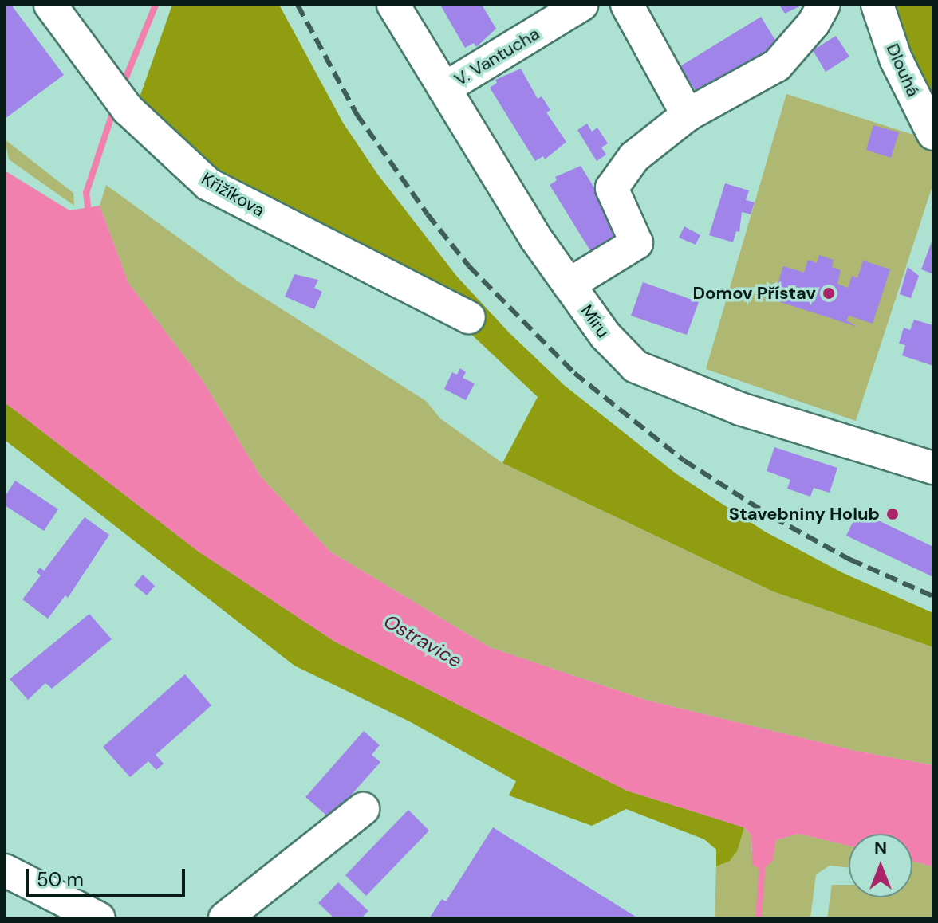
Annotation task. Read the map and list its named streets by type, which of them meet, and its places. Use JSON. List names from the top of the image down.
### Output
{
  "streets": {
    "street": [
      "V. Vantucha",
      "Dlouhá",
      "Křižíkova",
      "Míru"
    ]
  },
  "crossings": [
    ["V. Vantucha", "Míru"]
  ],
  "water": ["Ostravice"],
  "places": ["Domov Přístav", "Stavebniny Holub"],
  "scale_bar": "50 m",
  "north": "top"
}
